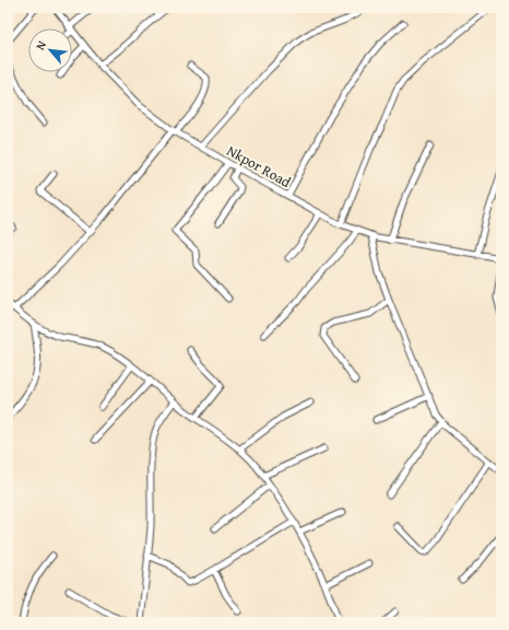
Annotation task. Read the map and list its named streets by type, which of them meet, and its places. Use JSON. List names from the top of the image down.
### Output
{
  "streets": {
    "street": ["Nkpor Road"]
  },
  "north": "top left"
}
